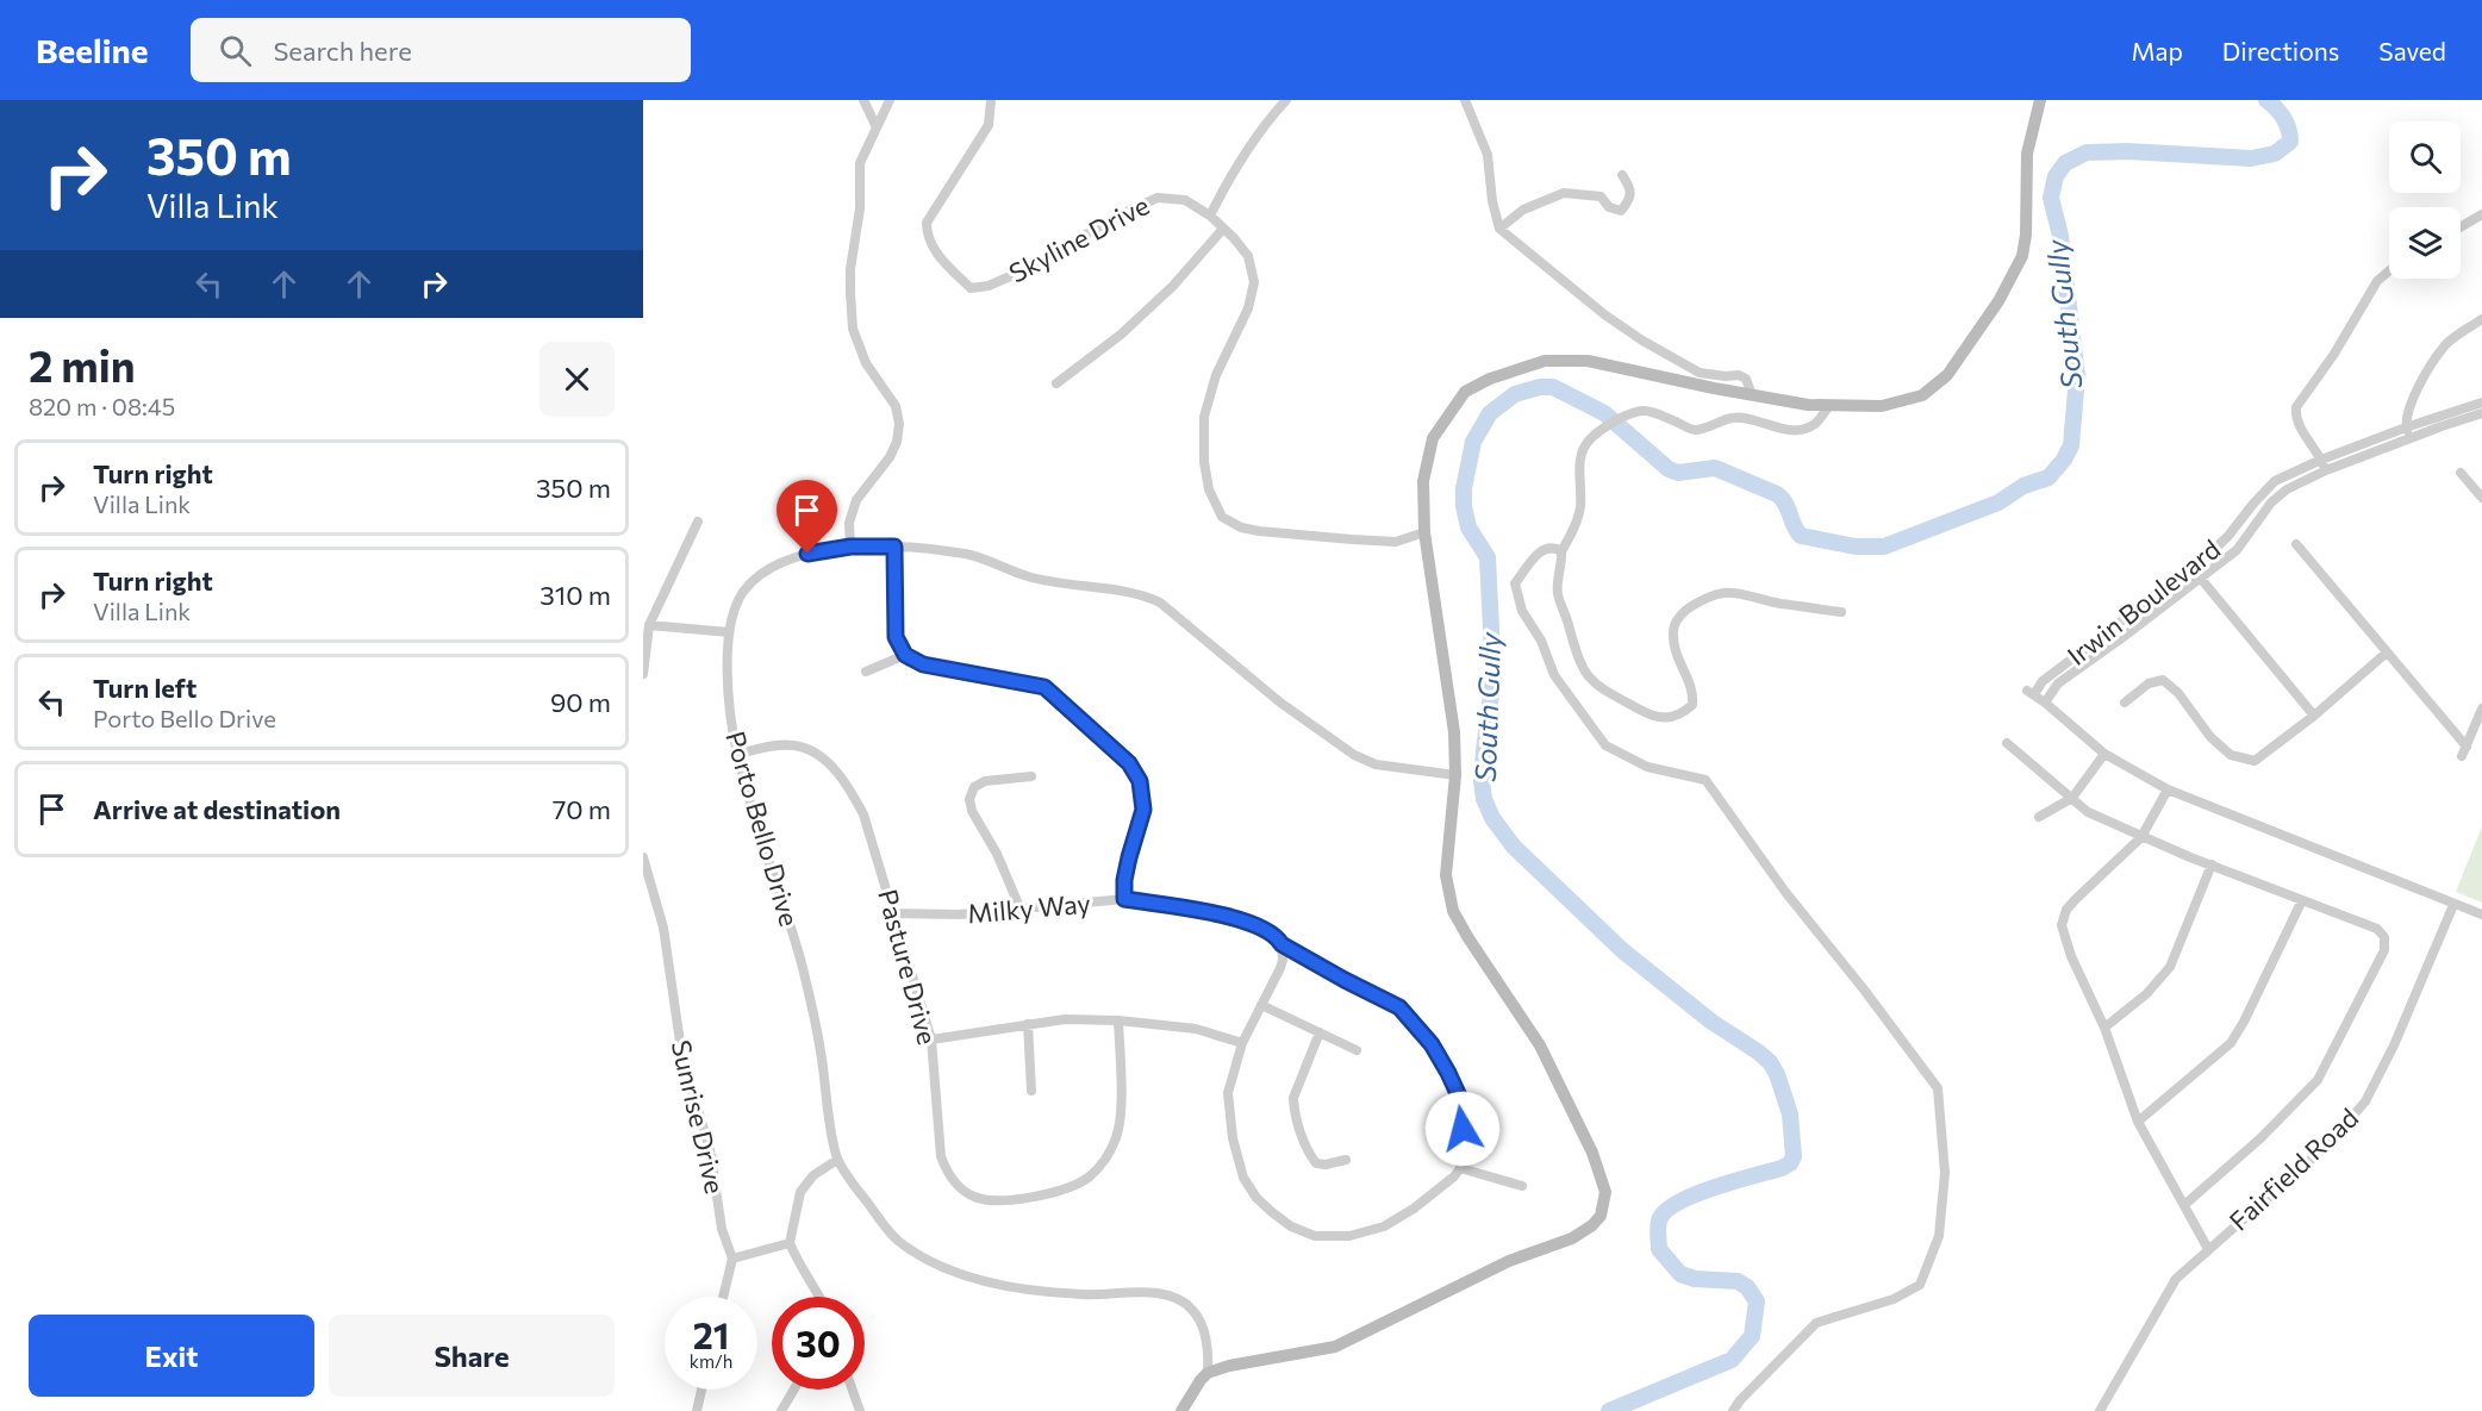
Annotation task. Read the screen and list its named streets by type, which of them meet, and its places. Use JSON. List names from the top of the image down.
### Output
{
  "streets": {
    "street": [
      "Skyline Drive",
      "Irwin Boulevard",
      "Porto Bello Drive",
      "Milky Way",
      "Pasture Drive",
      "Sunrise Drive",
      "Fairfield Road"
    ]
  },
  "crossings": [
    ["Porto Bello Drive", "Pasture Drive"],
    ["Milky Way", "Pasture Drive"]
  ],
  "water": ["South Gully"],
  "page": {
    "header": "Beeline",
    "search": "Search here",
    "nav": ["Map", "Directions", "Saved"],
    "turn": ["350 m", "Villa Link"],
    "heading": ["2 min", "820 m · 08:45"],
    "list": [
      {
        "name": "Turn right",
        "note": "Villa Link",
        "value": "350 m"
      },
      {
        "name": "Turn right",
        "note": "Villa Link",
        "value": "310 m"
      },
      {
        "name": "Turn left",
        "note": "Porto Bello Drive",
        "value": "90 m"
      },
      {
        "name": "Arrive at destination",
        "value": "70 m"
      }
    ],
    "speed": "21 km/h",
    "limit": "30",
    "buttons": ["Exit", "Share"]
  }
}
